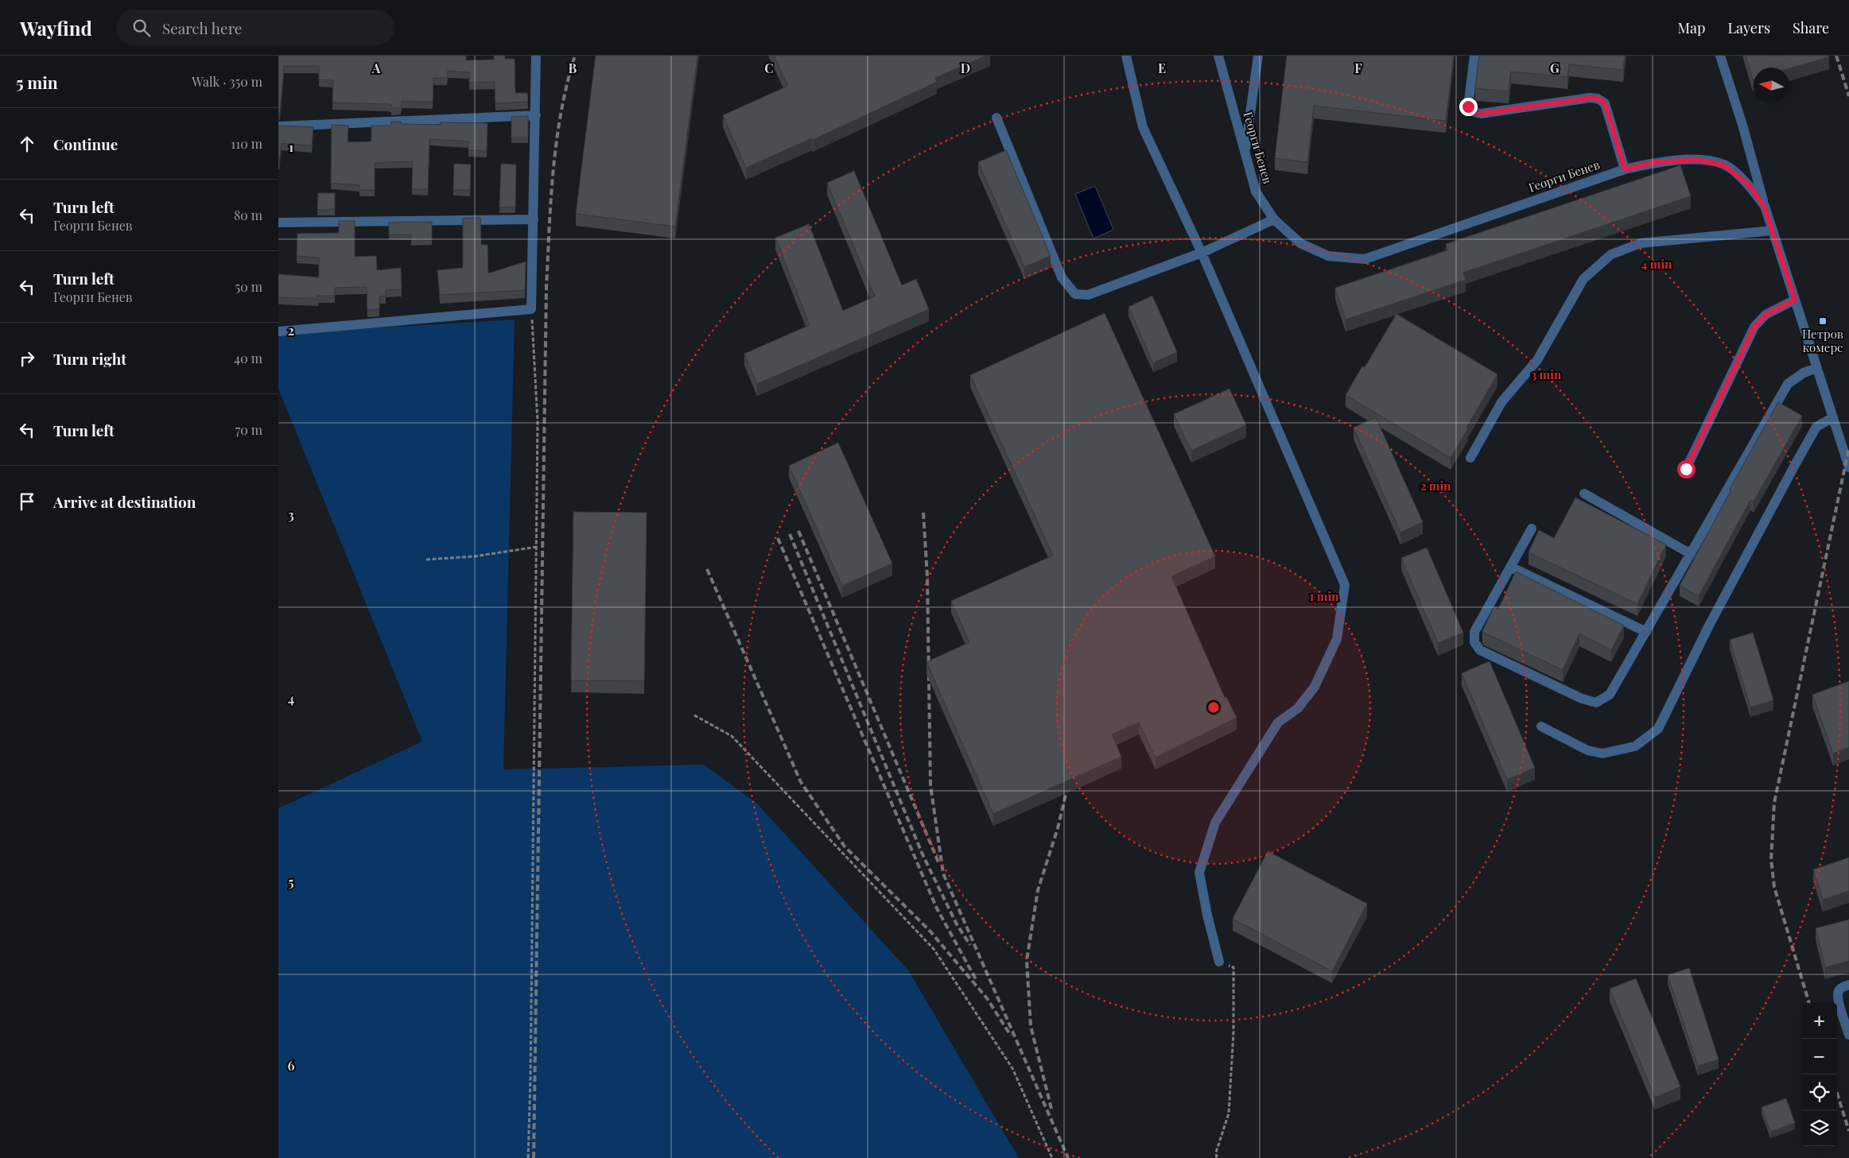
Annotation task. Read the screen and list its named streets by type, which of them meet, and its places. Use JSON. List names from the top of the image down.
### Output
{
  "streets": {
    "street": ["Георги Бенев"]
  },
  "places": {
    "transit": ["Петров комерс"]
  },
  "north": "left",
  "page": {
    "header": "Wayfind",
    "search": "Search here",
    "nav": ["Map", "Layers", "Share"],
    "heading": ["5 min", "Walk · 350 m"],
    "list": [
      ["Continue", "110 m"],
      ["Turn left", "Георги Бенев", "80 m"],
      ["Turn left", "Георги Бенев", "50 m"],
      ["Turn right", "40 m"],
      ["Turn left", "70 m"],
      "Arrive at destination"
    ],
    "map_buttons": ["+", "−"]
  },
  "grid": {
    "columns": [
      "A",
      "B",
      "C",
      "D",
      "E",
      "F",
      "G"
    ],
    "rows": [
      "1",
      "2",
      "3",
      "4",
      "5",
      "6"
    ]
  },
  "rings": [
    "4 min",
    "3 min",
    "2 min",
    "1 min"
  ]
}
